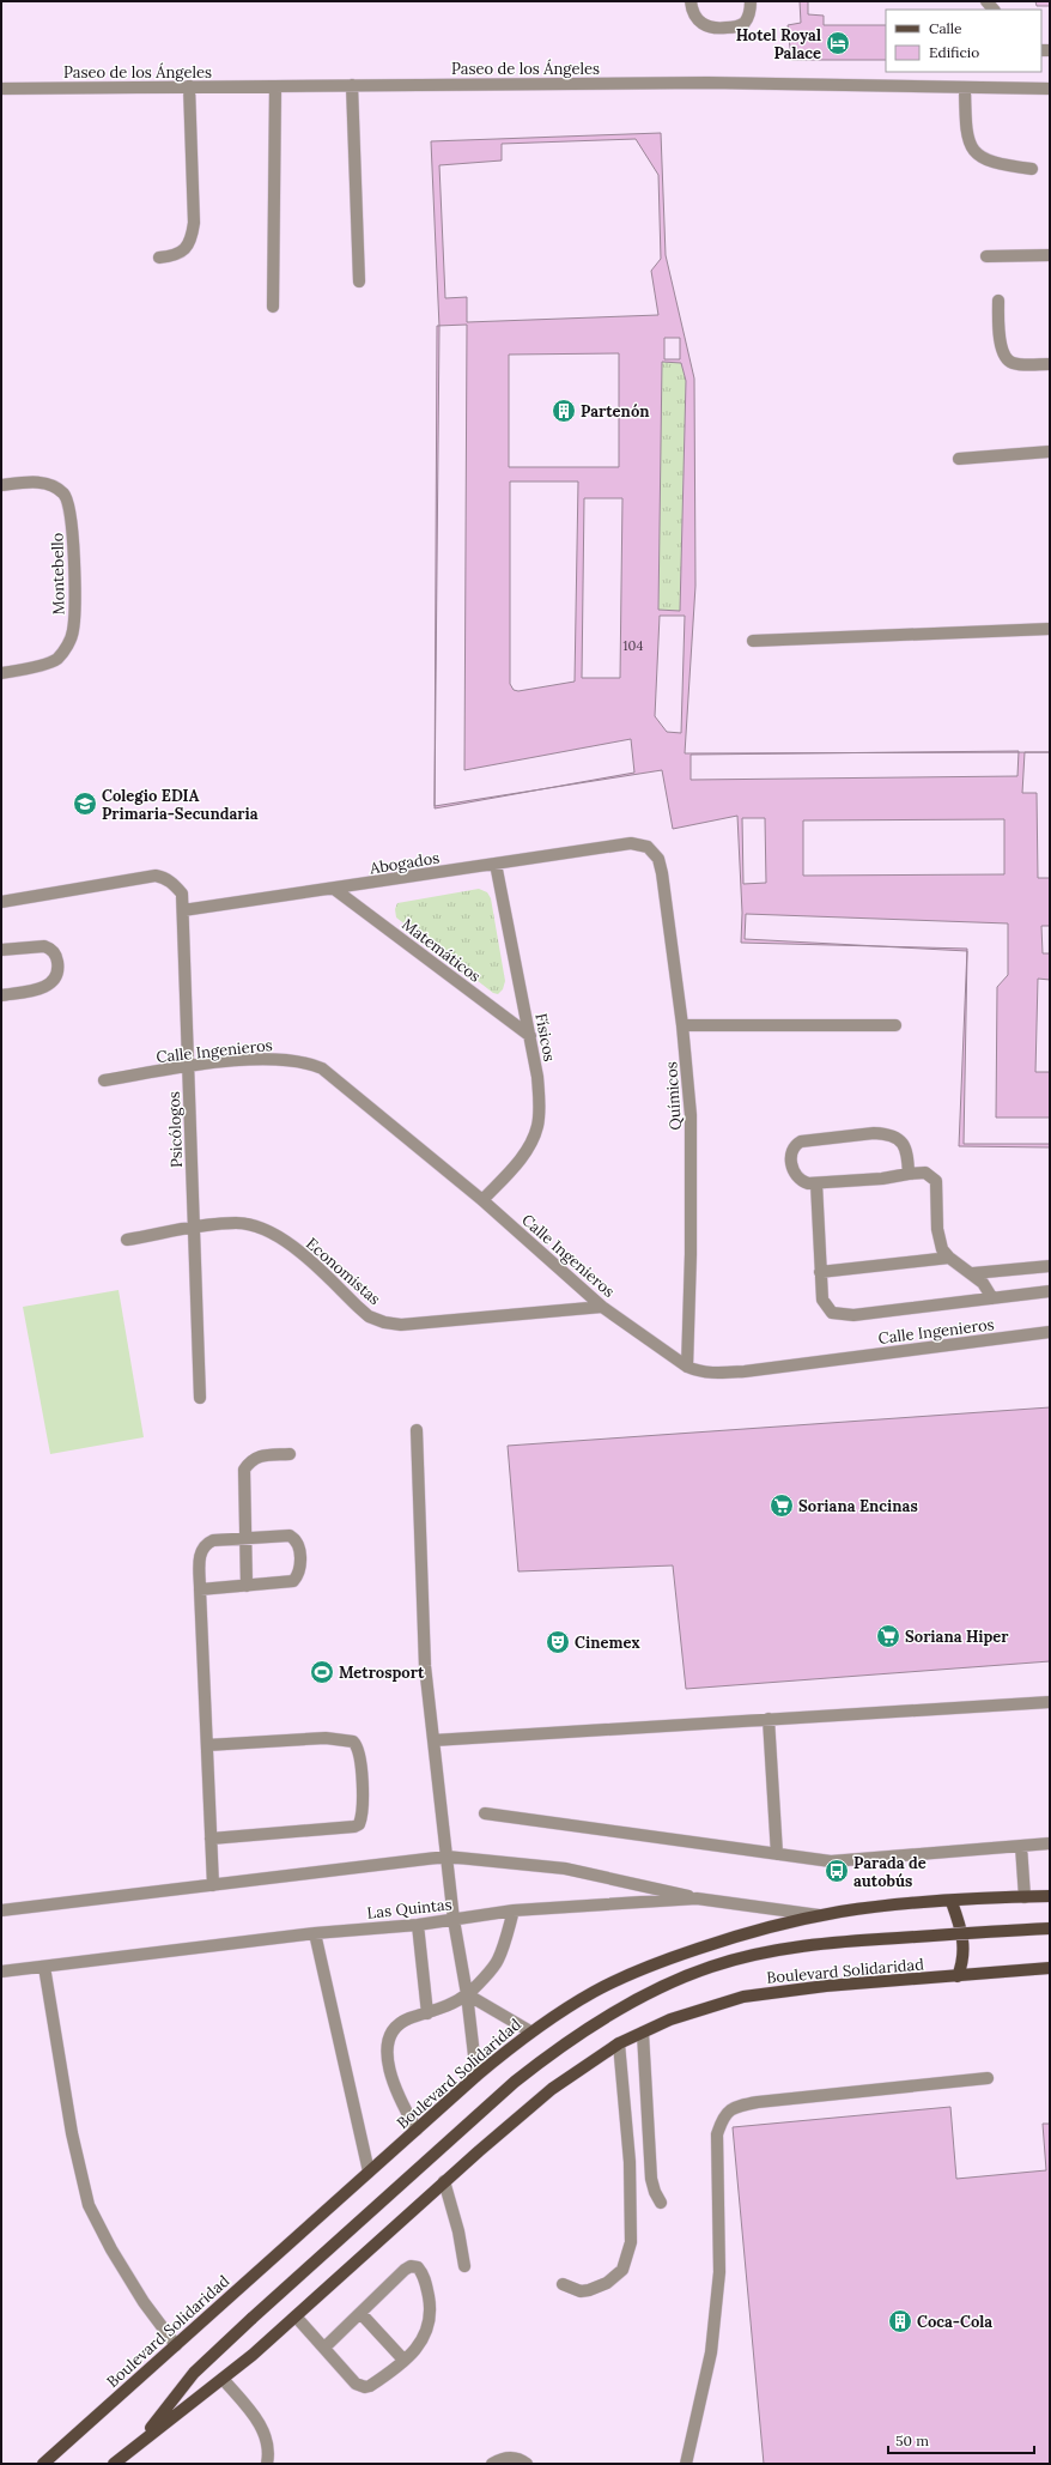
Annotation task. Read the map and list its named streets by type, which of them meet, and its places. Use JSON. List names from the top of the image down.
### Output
{
  "streets": {
    "main road": ["Boulevard Solidaridad"],
    "street": [
      "Paseo de los Ángeles",
      "Montebello",
      "Abogados",
      "Matemáticos",
      "Físicos",
      "Calle Ingenieros",
      "Químicos",
      "Psicólogos",
      "Economistas",
      "Las Quintas"
    ]
  },
  "crossings": [
    ["Abogados", "Matemáticos"],
    ["Abogados", "Físicos"],
    ["Abogados", "Químicos"],
    ["Abogados", "Psicólogos"],
    ["Matemáticos", "Físicos"],
    ["Físicos", "Calle Ingenieros"],
    ["Calle Ingenieros", "Químicos"],
    ["Calle Ingenieros", "Psicólogos"],
    ["Calle Ingenieros", "Economistas"],
    ["Psicólogos", "Economistas"],
    ["Las Quintas", "Boulevard Solidaridad"]
  ],
  "places": {
    "hotel": ["Hotel Royal Palace"],
    "building": ["Partenón", "Coca-Cola"],
    "school or university": ["Colegio EDIA Primaria-Secundaria"],
    "supermarket": ["Soriana Encinas", "Soriana Hiper"],
    "theatre": ["Cinemex"],
    "sports": ["Metrosport"],
    "bus stop": ["Parada de autobús"]
  },
  "house_numbers": ["104"],
  "legend": ["Calle", "Edificio"],
  "scale_bar": "50 m"
}
